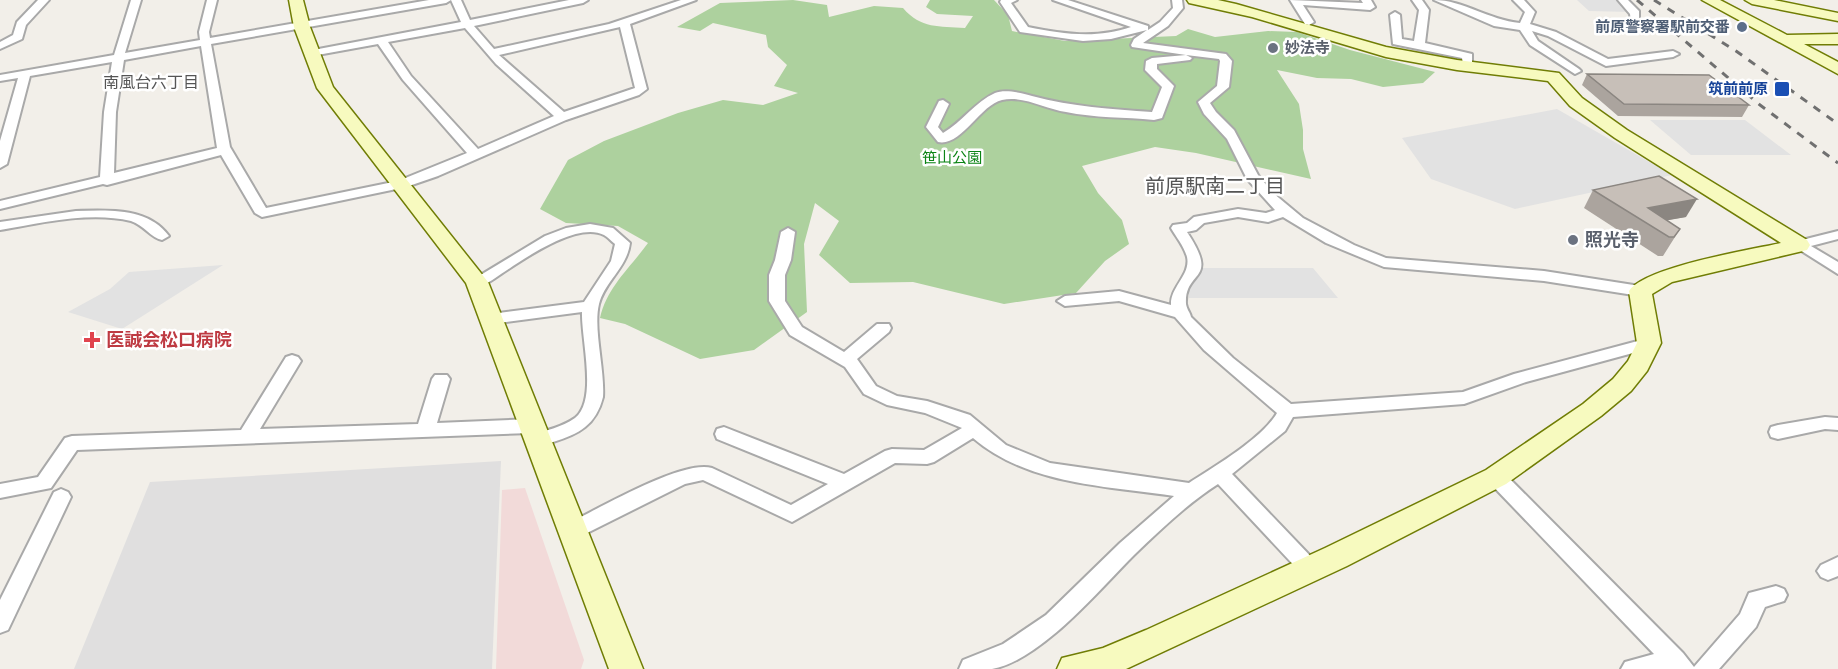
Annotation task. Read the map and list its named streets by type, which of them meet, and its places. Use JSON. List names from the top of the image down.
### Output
{
  "districts": ["南風台六丁目", "前原駅南二丁目"],
  "parks": ["笹山公園"],
  "places": {
    "other": ["前原警察署駅前交番", "妙法寺", "照光寺"],
    "transit": ["筑前前原"],
    "health": ["医誠会松口病院"]
  }
}
